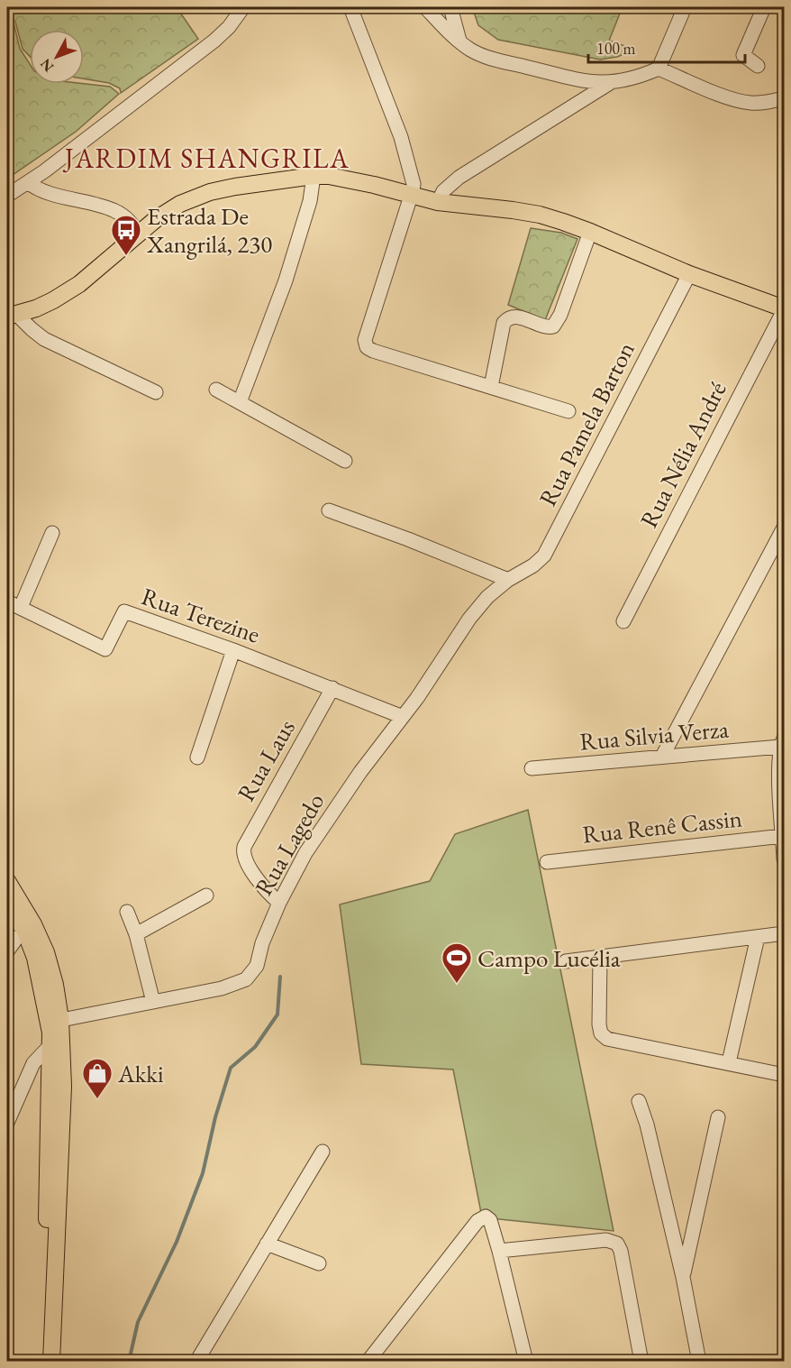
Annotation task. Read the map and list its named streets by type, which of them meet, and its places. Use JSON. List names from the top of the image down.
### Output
{
  "streets": {
    "street": [
      "Rua Pamela Barton",
      "Rua Nélia André",
      "Rua Terezine",
      "Rua Silvia Verza",
      "Rua Laus",
      "Rua Renê Cassin",
      "Rua Lagedo"
    ]
  },
  "crossings": [
    ["Rua Pamela Barton", "Rua Lagedo"],
    ["Rua Terezine", "Rua Laus"],
    ["Rua Terezine", "Rua Lagedo"],
    ["Rua Laus", "Rua Lagedo"]
  ],
  "districts": ["JARDIM SHANGRILA"],
  "places": {
    "bus stop": ["Estrada De Xangrilá, 230"],
    "sports": ["Campo Lucélia"],
    "shop": ["Akki"]
  },
  "scale_bar": "100 m",
  "north": "bottom left"
}
